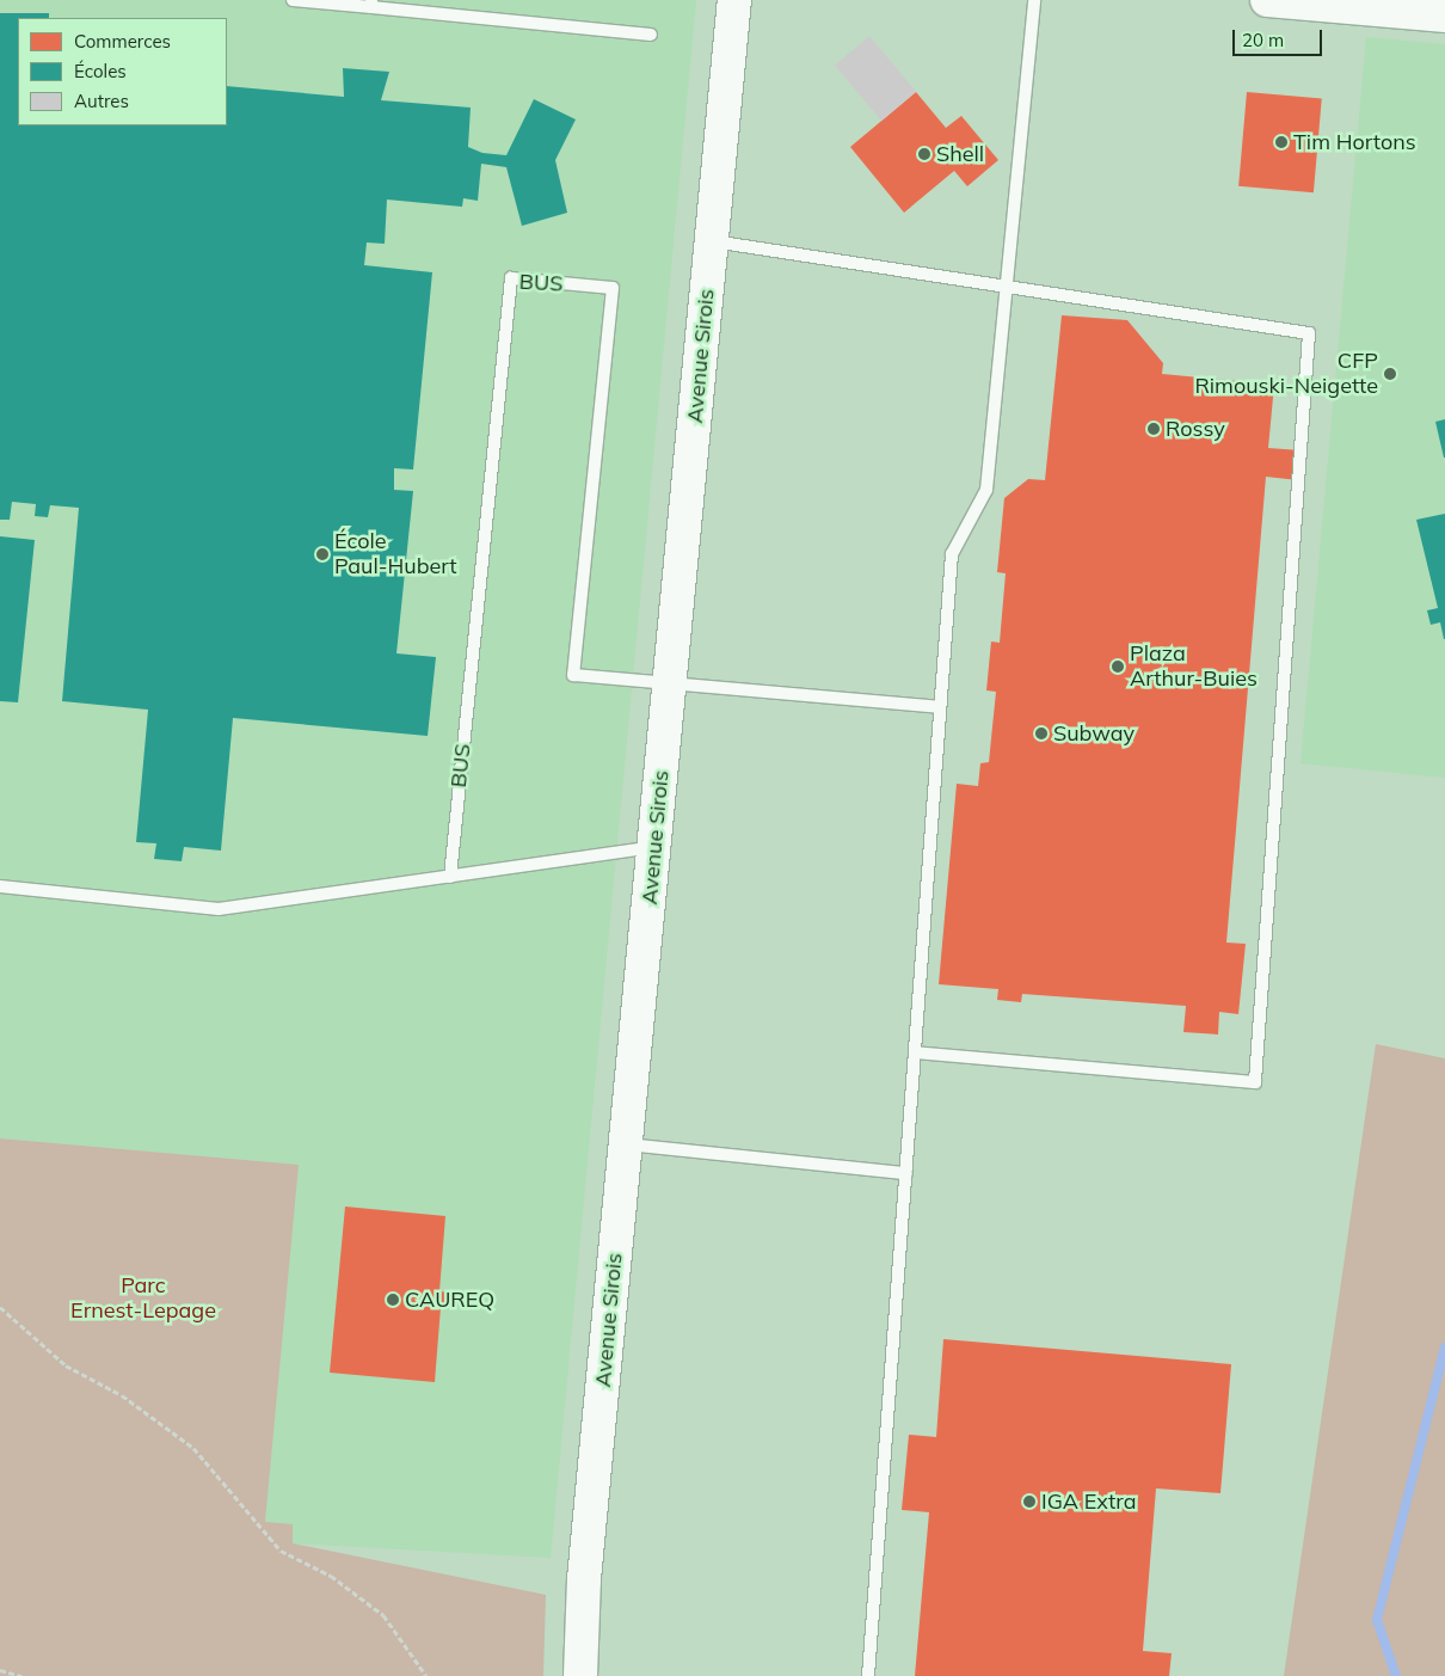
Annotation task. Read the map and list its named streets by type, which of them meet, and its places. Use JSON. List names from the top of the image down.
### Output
{
  "streets": {
    "street": ["Avenue Sirois"],
    "lane": ["BUS"]
  },
  "crossings": [
    ["BUS", "Avenue Sirois"]
  ],
  "parks": ["Parc Ernest-Lepage"],
  "places": [
    "Tim Hortons",
    "Shell",
    "CFP Rimouski-Neigette",
    "Rossy",
    "École Paul-Hubert",
    "Plaza Arthur-Buies",
    "Subway",
    "CAUREQ",
    "IGA Extra"
  ],
  "legend": ["Commerces", "Écoles", "Autres"],
  "scale_bar": "20 m"
}
